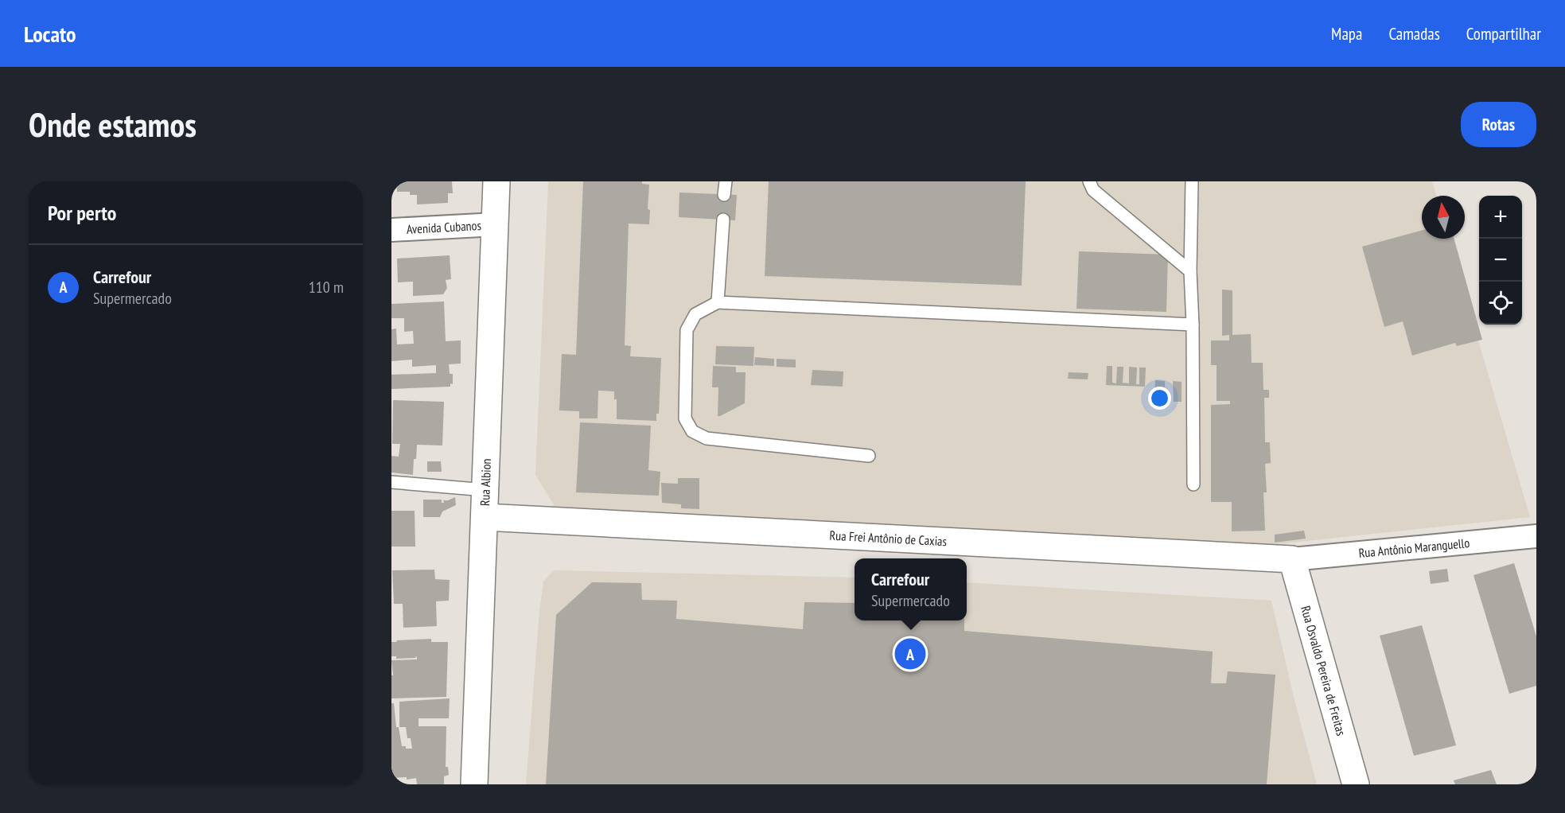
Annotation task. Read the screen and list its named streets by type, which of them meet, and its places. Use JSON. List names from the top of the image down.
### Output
{
  "streets": {
    "street": [
      "Avenida Cubanos",
      "Rua Albion",
      "Rua Frei Antônio de Caxias",
      "Rua Antônio Maranguello",
      "Rua Osvaldo Pereira de Freitas"
    ]
  },
  "crossings": [
    ["Avenida Cubanos", "Rua Albion"],
    ["Rua Albion", "Rua Frei Antônio de Caxias"],
    ["Rua Frei Antônio de Caxias", "Rua Antônio Maranguello"],
    ["Rua Frei Antônio de Caxias", "Rua Osvaldo Pereira de Freitas"],
    ["Rua Antônio Maranguello", "Rua Osvaldo Pereira de Freitas"]
  ],
  "north": "top",
  "page": {
    "header": "Locato",
    "nav": ["Mapa", "Camadas", "Compartilhar"],
    "buttons": "Rotas",
    "title": "Onde estamos",
    "heading": "Por perto",
    "map_buttons": ["+", "−"],
    "list": [
      {
        "mark": "A",
        "name": "Carrefour",
        "note": "Supermercado",
        "value": "110 m"
      }
    ],
    "popup": ["Carrefour", "Supermercado"],
    "pins": "A"
  }
}
